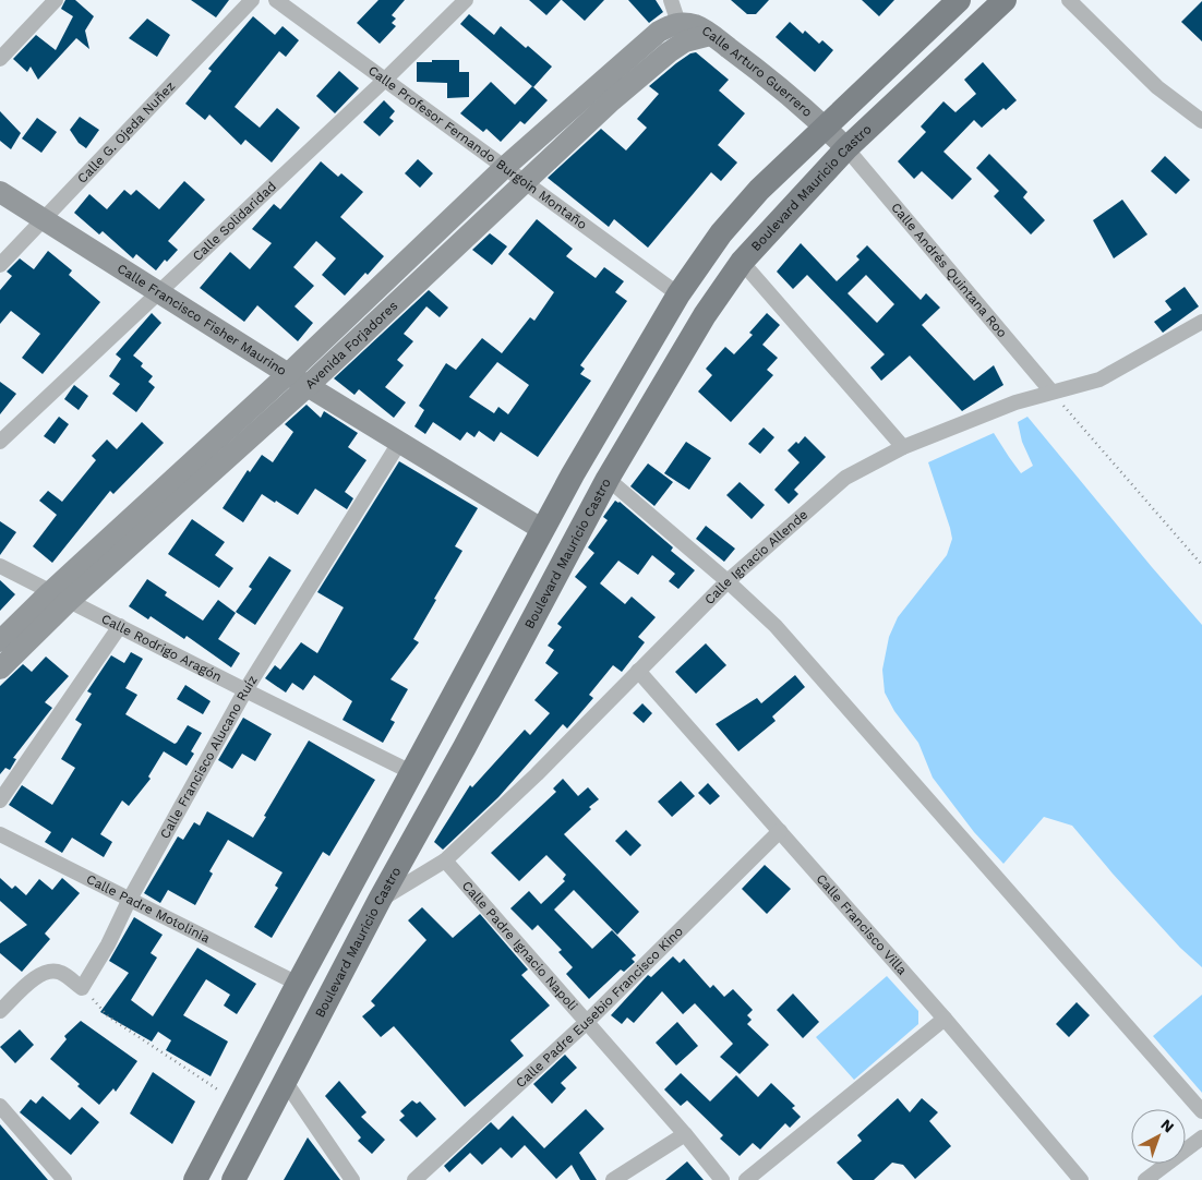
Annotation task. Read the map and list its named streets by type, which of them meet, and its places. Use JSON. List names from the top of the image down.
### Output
{
  "streets": {
    "main road": [
      "Calle Arturo Guerrero",
      "Boulevard Mauricio Castro",
      "Calle Francisco Fisher Maurino",
      "Avenida Forjadores"
    ],
    "street": [
      "Calle G. Ojeda Nuñez",
      "Calle Profesor Fernando Burgoin Montaño",
      "Calle Solidaridad",
      "Calle Andrés Quintana Roo",
      "Calle Ignacio Allende",
      "Calle Rodrigo Aragón",
      "Calle Francisco Alucano Ruíz",
      "Calle Padre Motolinia",
      "Calle Francisco Villa",
      "Calle Padre Ignacio Napoli",
      "Calle Padre Eusebio Francisco Kino"
    ]
  },
  "crossings": [
    ["Calle Arturo Guerrero", "Boulevard Mauricio Castro"],
    ["Calle Arturo Guerrero", "Calle Andrés Quintana Roo"],
    ["Calle Arturo Guerrero", "Avenida Forjadores"],
    ["Calle G. Ojeda Nuñez", "Calle Francisco Fisher Maurino"],
    ["Calle Profesor Fernando Burgoin Montaño", "Calle Solidaridad"],
    ["Calle Profesor Fernando Burgoin Montaño", "Avenida Forjadores"],
    ["Boulevard Mauricio Castro", "Calle Andrés Quintana Roo"],
    ["Boulevard Mauricio Castro", "Calle Ignacio Allende"],
    ["Calle Solidaridad", "Calle Francisco Fisher Maurino"],
    ["Calle Andrés Quintana Roo", "Calle Ignacio Allende"],
    ["Calle Francisco Fisher Maurino", "Avenida Forjadores"],
    ["Calle Francisco Fisher Maurino", "Calle Francisco Alucano Ruíz"],
    ["Avenida Forjadores", "Calle Rodrigo Aragón"],
    ["Calle Ignacio Allende", "Calle Francisco Villa"],
    ["Calle Ignacio Allende", "Calle Padre Ignacio Napoli"],
    ["Calle Rodrigo Aragón", "Calle Francisco Alucano Ruíz"],
    ["Calle Francisco Alucano Ruíz", "Calle Padre Motolinia"],
    ["Calle Francisco Villa", "Calle Padre Eusebio Francisco Kino"],
    ["Calle Padre Ignacio Napoli", "Calle Padre Eusebio Francisco Kino"]
  ],
  "north": "top right"
}
